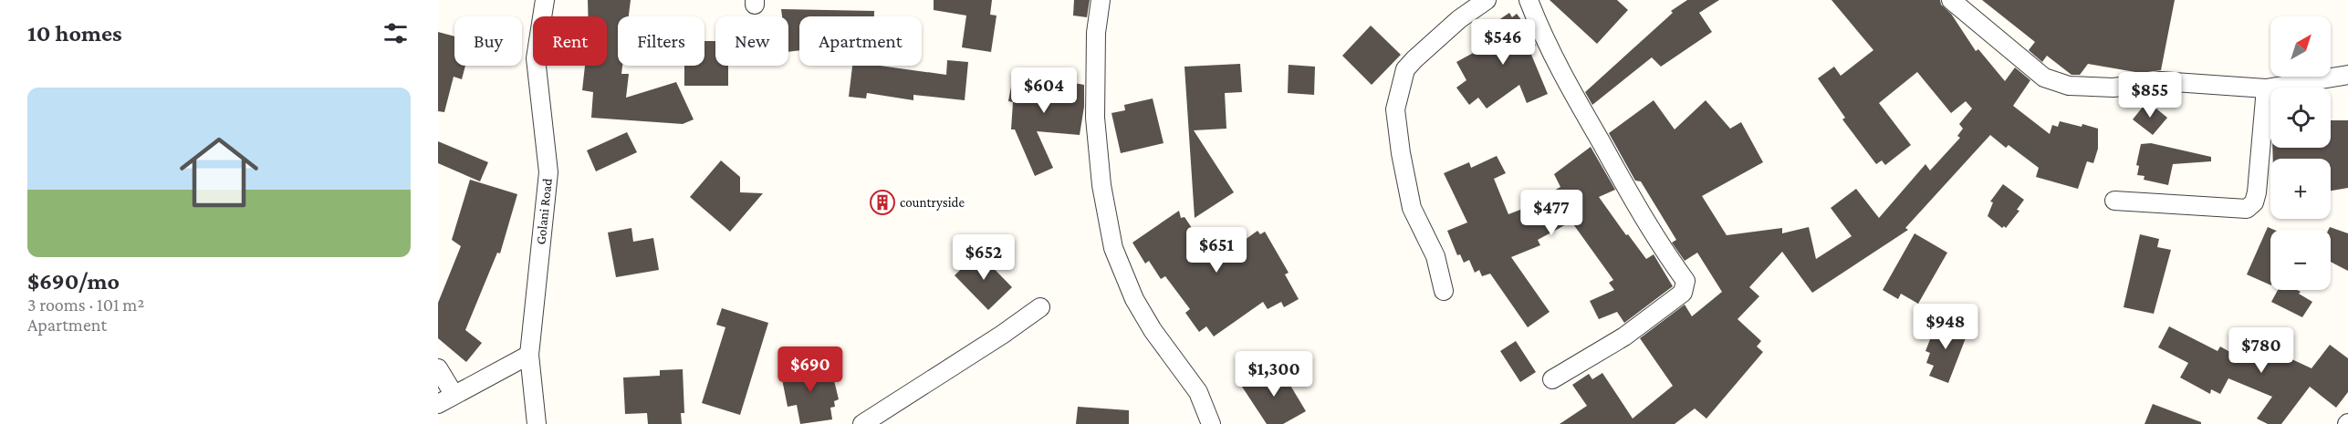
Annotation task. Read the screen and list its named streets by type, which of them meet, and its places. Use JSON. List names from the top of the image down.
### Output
{
  "streets": {
    "street": ["Golani Road"]
  },
  "places": {
    "building": ["countryside"]
  },
  "north": "top right",
  "page": {
    "heading": "10 homes",
    "map_buttons": ["+", "−"],
    "chip": [
      "Buy",
      "Rent",
      "Filters",
      "New",
      "Apartment"
    ],
    "price": [
      "$546",
      "$604",
      "$855",
      "$477",
      "$651",
      "$652",
      "$948",
      "$780",
      "$690",
      "$1,300"
    ],
    "list": [
      {
        "name": "$690/mo",
        "note": "3 rooms · 101 m² · Apartment"
      }
    ]
  }
}
